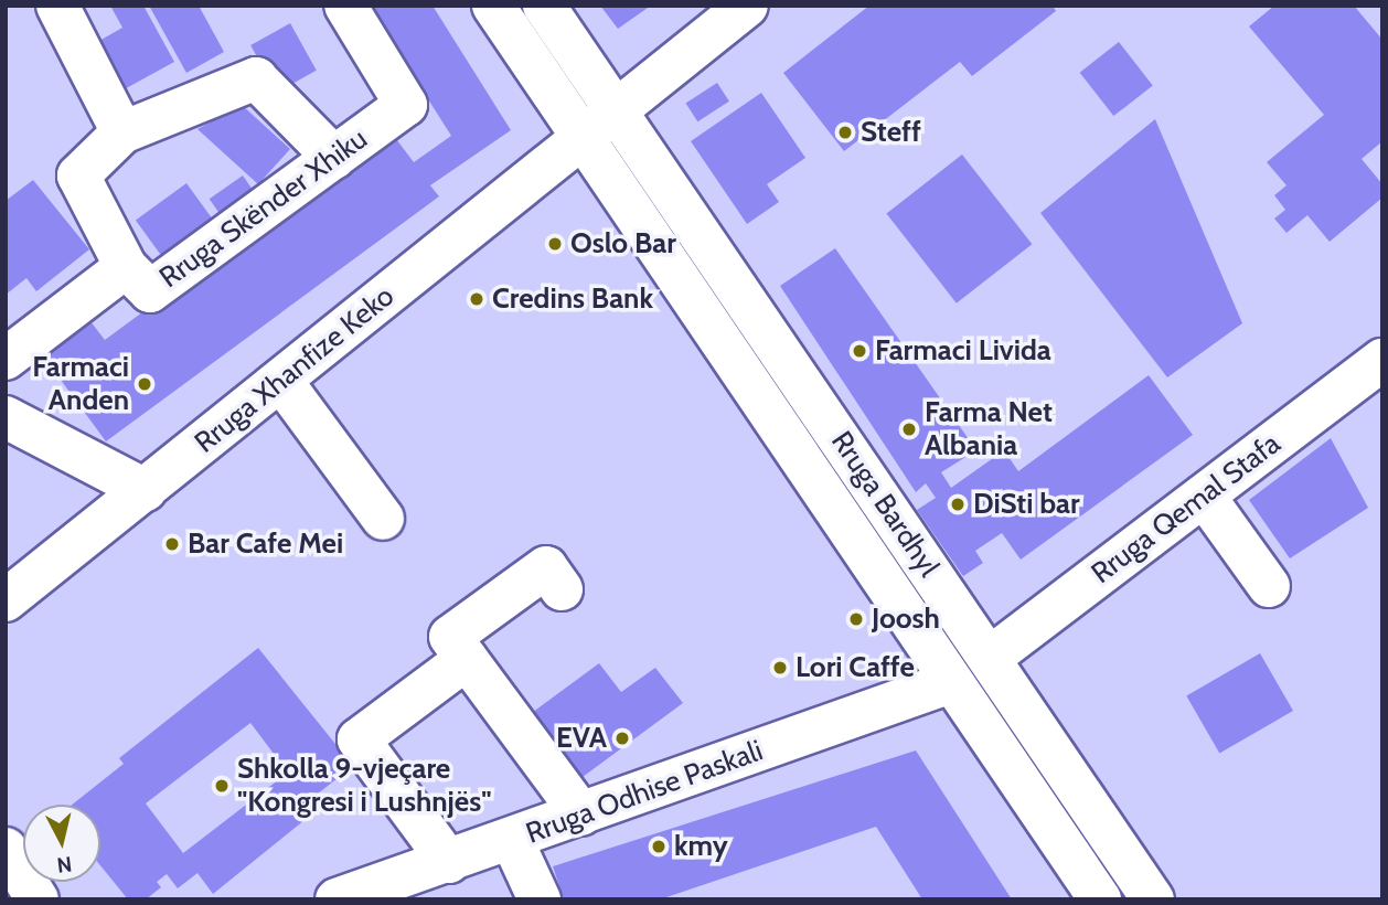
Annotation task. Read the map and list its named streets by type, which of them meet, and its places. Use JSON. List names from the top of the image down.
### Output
{
  "streets": {
    "main road": [
      "Rruga Skënder Xhiku",
      "Rruga Xhanfize Keko",
      "Rruga Bardhyl",
      "Rruga Qemal Stafa",
      "Rruga Odhise Paskali"
    ]
  },
  "crossings": [
    ["Rruga Xhanfize Keko", "Rruga Bardhyl"],
    ["Rruga Bardhyl", "Rruga Qemal Stafa"],
    ["Rruga Bardhyl", "Rruga Odhise Paskali"]
  ],
  "places": [
    "Steff",
    "Oslo Bar",
    "Credins Bank",
    "Farmaci Livida",
    "Farmaci Anden",
    "Farma Net Albania",
    "DiSti bar",
    "Bar Cafe Mei",
    "Joosh",
    "Lori Caffe",
    "EVA",
    "Shkolla 9-vjeçare \"Kongresi i Lushnjës\"",
    "kmy"
  ],
  "north": "bottom"
}
